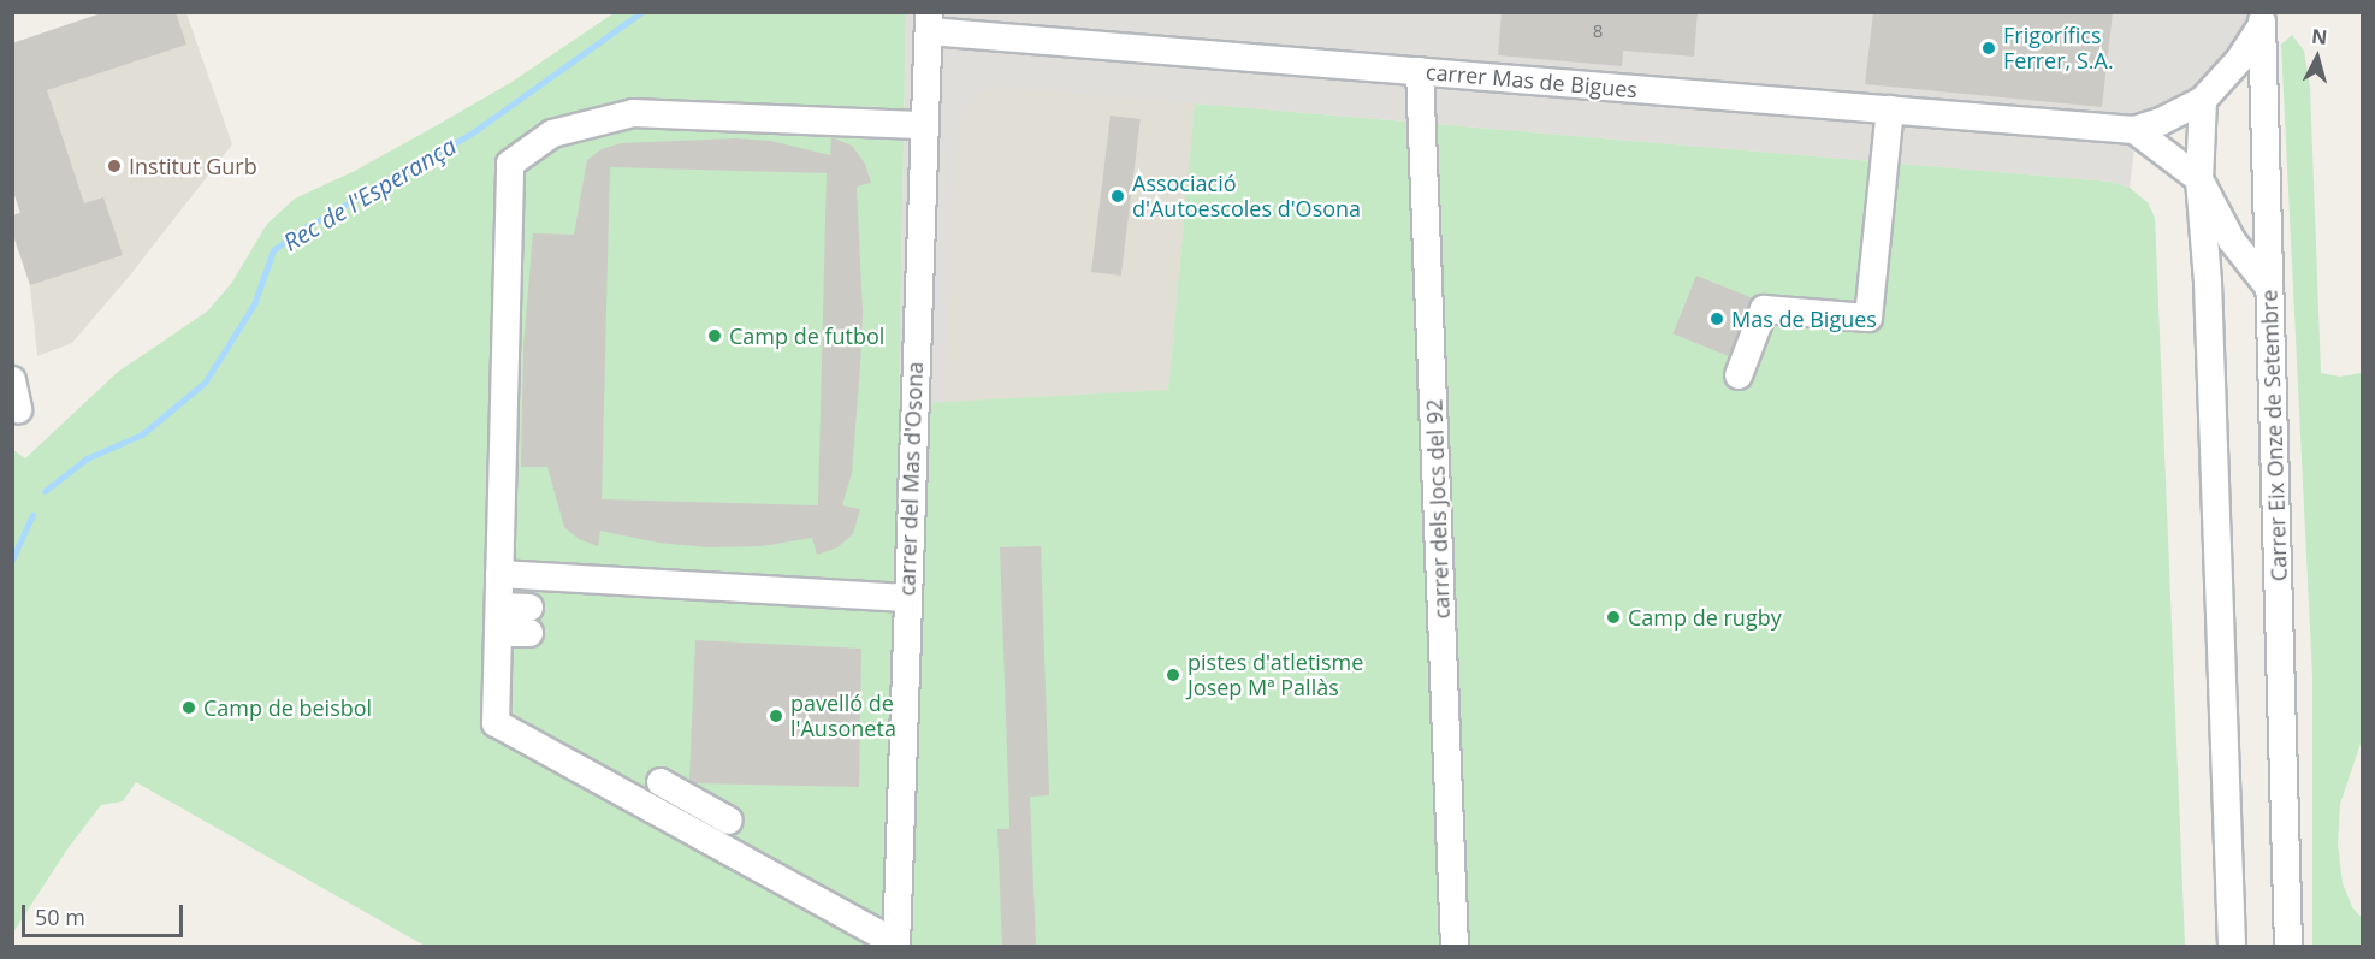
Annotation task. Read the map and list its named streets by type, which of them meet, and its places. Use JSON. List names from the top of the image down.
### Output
{
  "streets": {
    "street": [
      "carrer Mas de Bigues",
      "Carrer Eix Onze de Setembre",
      "carrer del Mas d'Osona",
      "carrer dels Jocs del 92"
    ]
  },
  "crossings": [
    ["carrer Mas de Bigues", "Carrer Eix Onze de Setembre"],
    ["carrer Mas de Bigues", "carrer del Mas d'Osona"],
    ["carrer Mas de Bigues", "carrer dels Jocs del 92"]
  ],
  "water": ["Rec de l'Esperança"],
  "places": [
    "Frigorífics Ferrer, S.A.",
    "Institut Gurb",
    "Associació d'Autoescoles d'Osona",
    "Mas de Bigues",
    "Camp de futbol",
    "Camp de rugby",
    "pistes d'atletisme Josep Mª Pallàs",
    "Camp de beisbol",
    "pavelló de l'Ausoneta"
  ],
  "house_numbers": ["8"],
  "scale_bar": "50 m",
  "north": "top"
}
